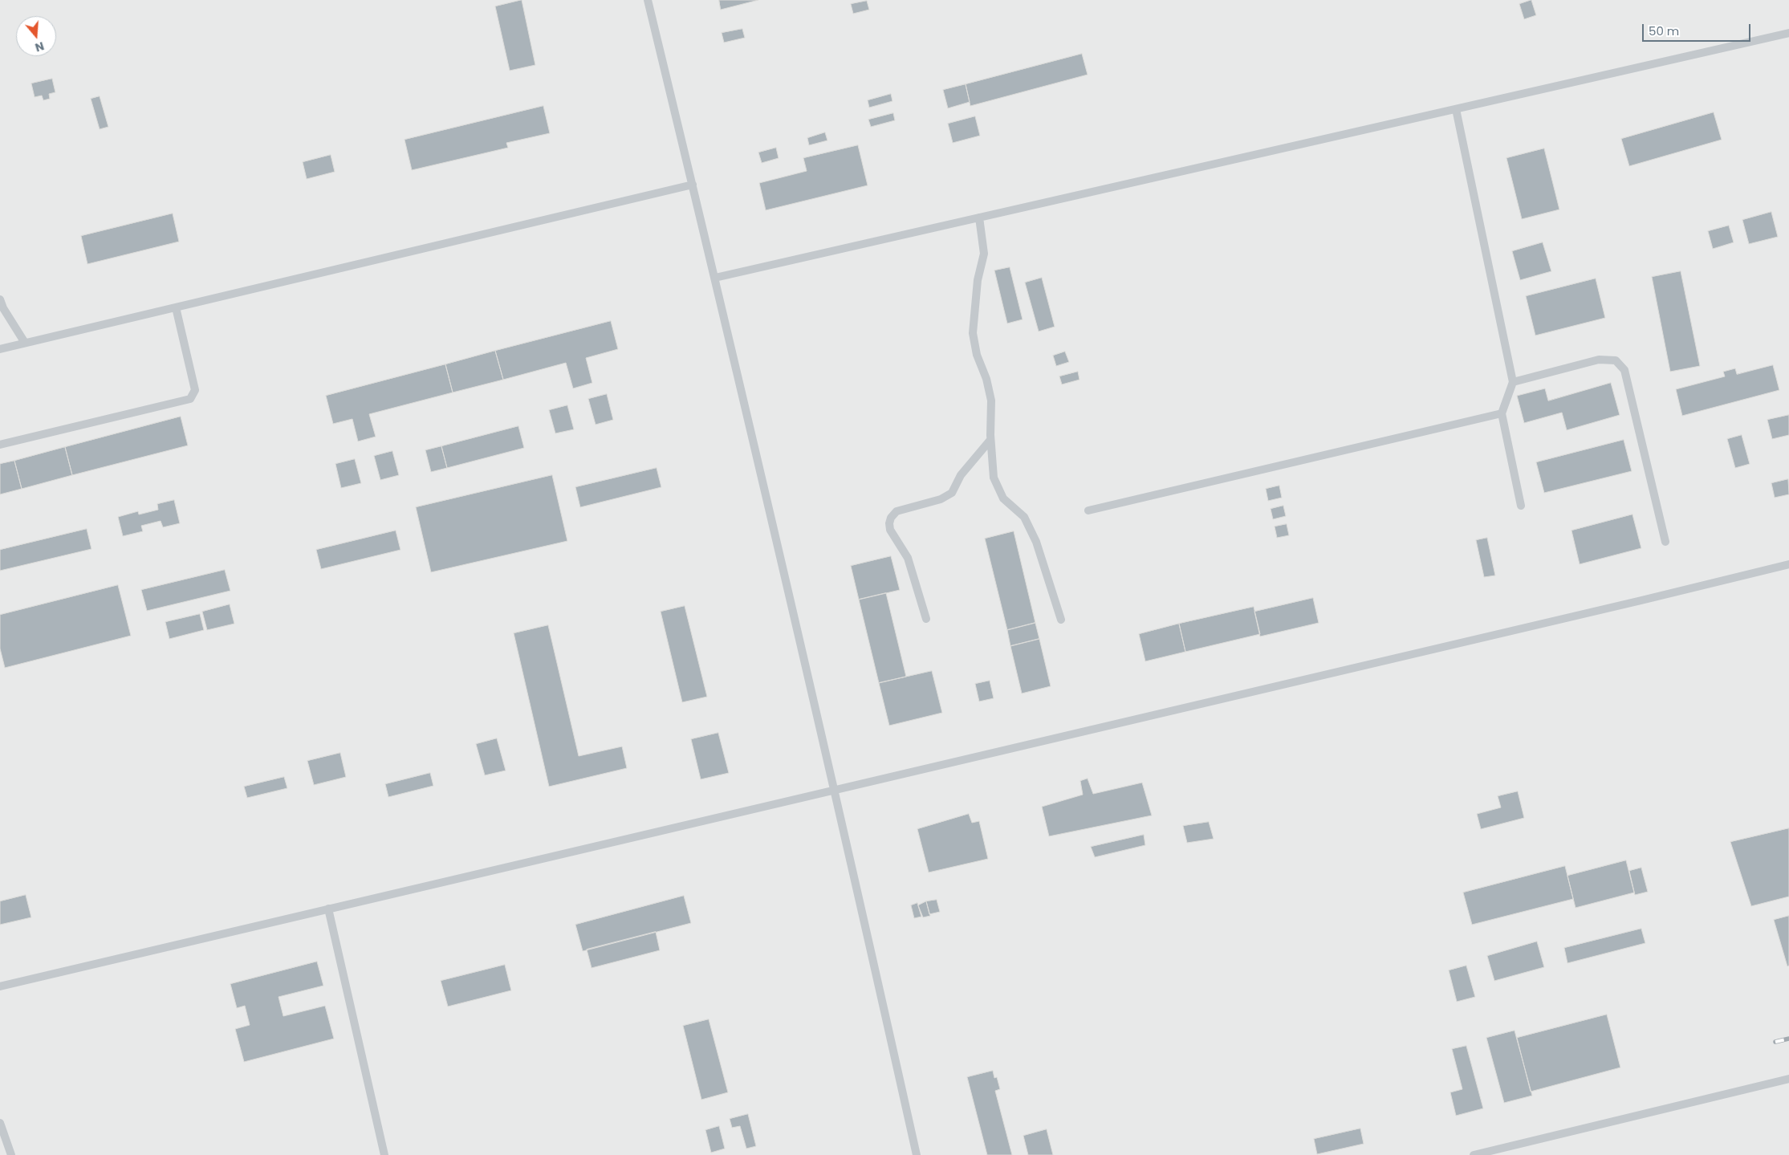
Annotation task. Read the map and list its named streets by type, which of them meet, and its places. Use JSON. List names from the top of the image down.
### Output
{
  "scale_bar": "50 m",
  "north": "bottom"
}
